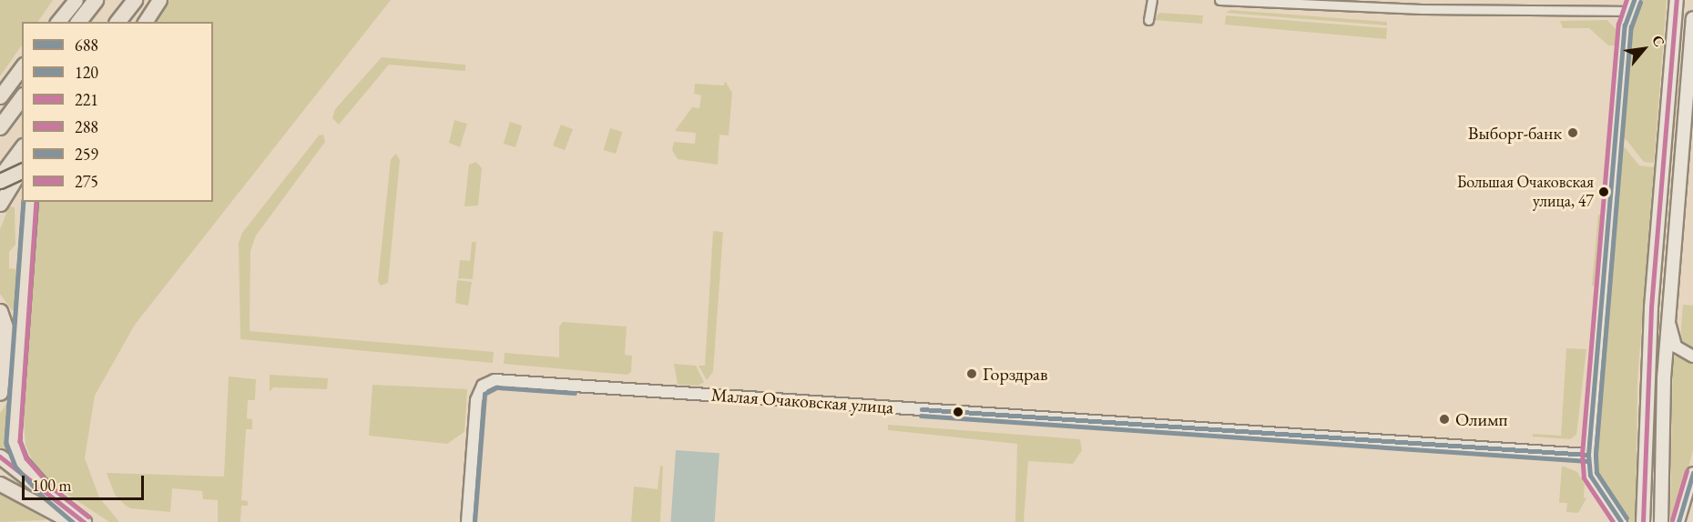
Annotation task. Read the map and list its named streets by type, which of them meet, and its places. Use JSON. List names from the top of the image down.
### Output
{
  "streets": {
    "street": ["Малая Очаковская улица"]
  },
  "places": [
    "Выборг-банк",
    "Большая Очаковская улица, 47",
    "Горздрав",
    "Олимп"
  ],
  "lines": [
    "transit line 688",
    "transit line 221",
    "transit line 288",
    "transit line 120",
    "transit line 259",
    "transit line 275"
  ],
  "legend": [
    "688",
    "120",
    "221",
    "288",
    "259",
    "275"
  ],
  "scale_bar": "100 m",
  "north": "top right"
}
